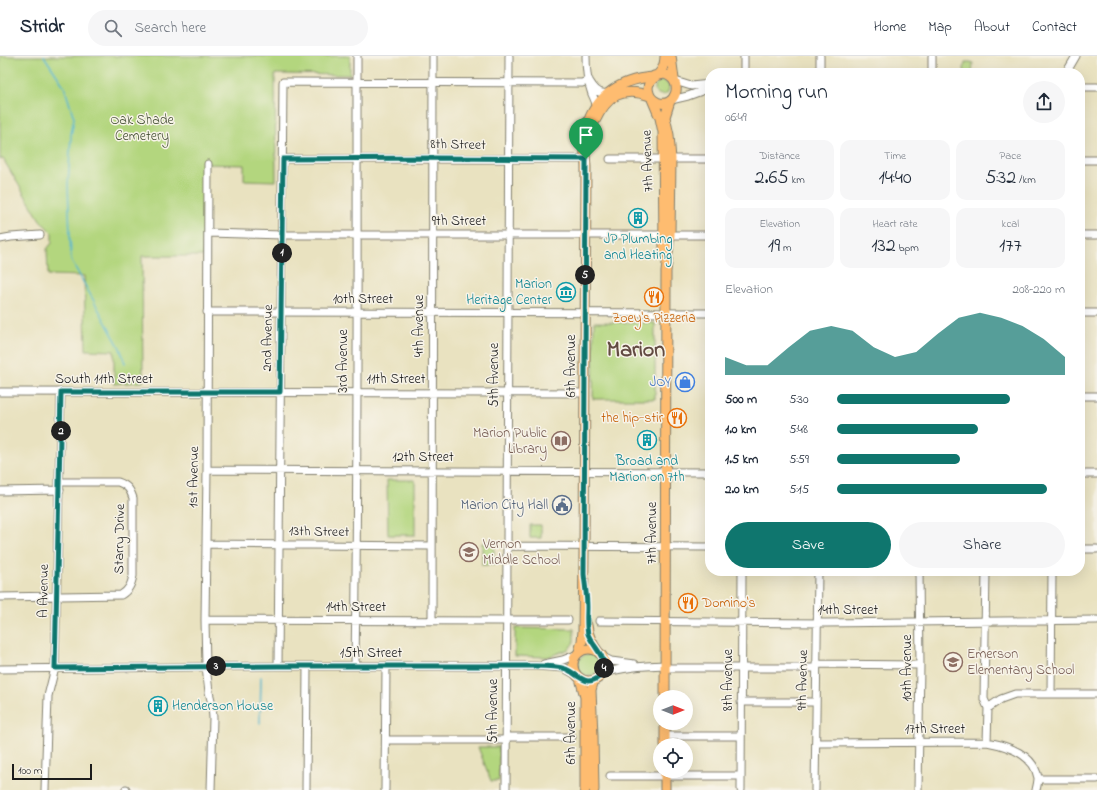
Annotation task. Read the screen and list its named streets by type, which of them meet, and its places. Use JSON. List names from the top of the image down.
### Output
{
  "streets": {
    "main road": ["7th Avenue", "6th Avenue"],
    "street": [
      "8th Street",
      "9th Street",
      "10th Street",
      "4th Avenue",
      "2nd Avenue",
      "3rd Avenue",
      "5th Avenue",
      "South 11th Street",
      "11th Street",
      "12th Street",
      "1st Avenue",
      "13th Street",
      "Starry Drive",
      "A Avenue",
      "14th Street",
      "15th Street",
      "10th Avenue",
      "8th Avenue",
      "9th Avenue",
      "17th Street"
    ]
  },
  "crossings": [
    ["8th Street", "4th Avenue"],
    ["8th Street", "2nd Avenue"],
    ["8th Street", "3rd Avenue"],
    ["8th Street", "6th Avenue"],
    ["8th Street", "5th Avenue"],
    ["7th Avenue", "9th Street"],
    ["7th Avenue", "10th Street"],
    ["7th Avenue", "6th Avenue"],
    ["7th Avenue", "12th Street"],
    ["7th Avenue", "14th Street"],
    ["9th Street", "4th Avenue"],
    ["9th Street", "2nd Avenue"],
    ["9th Street", "3rd Avenue"],
    ["9th Street", "6th Avenue"],
    ["9th Street", "5th Avenue"],
    ["9th Street", "1st Avenue"],
    ["10th Street", "4th Avenue"],
    ["10th Street", "2nd Avenue"],
    ["10th Street", "3rd Avenue"],
    ["10th Street", "6th Avenue"],
    ["10th Street", "5th Avenue"],
    ["10th Street", "1st Avenue"],
    ["4th Avenue", "11th Street"],
    ["4th Avenue", "12th Street"],
    ["4th Avenue", "13th Street"],
    ["4th Avenue", "14th Street"],
    ["2nd Avenue", "3rd Avenue"],
    ["2nd Avenue", "11th Street"],
    ["2nd Avenue", "12th Street"],
    ["2nd Avenue", "13th Street"],
    ["2nd Avenue", "14th Street"],
    ["2nd Avenue", "15th Street"],
    ["3rd Avenue", "11th Street"],
    ["3rd Avenue", "12th Street"],
    ["3rd Avenue", "13th Street"],
    ["3rd Avenue", "14th Street"],
    ["3rd Avenue", "15th Street"],
    ["6th Avenue", "11th Street"],
    ["6th Avenue", "12th Street"],
    ["6th Avenue", "15th Street"],
    ["5th Avenue", "11th Street"],
    ["5th Avenue", "12th Street"],
    ["5th Avenue", "14th Street"],
    ["5th Avenue", "15th Street"],
    ["South 11th Street", "11th Street"],
    ["South 11th Street", "1st Avenue"],
    ["South 11th Street", "A Avenue"],
    ["11th Street", "1st Avenue"],
    ["12th Street", "1st Avenue"],
    ["1st Avenue", "13th Street"],
    ["1st Avenue", "14th Street"],
    ["1st Avenue", "15th Street"],
    ["Starry Drive", "A Avenue"],
    ["A Avenue", "15th Street"],
    ["14th Street", "10th Avenue"],
    ["14th Street", "8th Avenue"],
    ["14th Street", "9th Avenue"],
    ["10th Avenue", "17th Street"],
    ["9th Avenue", "17th Street"]
  ],
  "districts": ["Marion"],
  "parks": ["Oak Shade Cemetery"],
  "places": {
    "building": ["JP Plumbing and Heating", "Broad and Marion on 7th", "Henderson House"],
    "museum": ["Marion Heritage Center"],
    "restaurant": ["Zoey's Pizzeria", "the hip-stir", "Domino's"],
    "shop": ["JOY"],
    "library": ["Marion Public Library"],
    "public building": ["Marion City Hall"],
    "school or university": ["Vernon Middle School", "Emerson Elementary School"]
  },
  "scale_bar": "100 m",
  "north": "right",
  "page": {
    "header": "Stridr",
    "search": "Search here",
    "nav": [
      "Home",
      "Map",
      "About",
      "Contact"
    ],
    "heading": ["Morning run", "06:49"],
    "stats": [
      ["Distance", "2.65 km"],
      ["Time", "14:40"],
      ["Pace", "5:32 /km"],
      ["Elevation", "19 m"],
      ["Heart rate", "132 bpm"],
      ["kcal", "177"]
    ],
    "pins": [
      "1",
      "5",
      "2",
      "3",
      "4"
    ],
    "chart": ["Elevation", "208–220 m"],
    "list": [
      {
        "name": "500 m",
        "note": "5:30"
      },
      {
        "name": "1.0 km",
        "note": "5:48"
      },
      {
        "name": "1.5 km",
        "note": "5:59"
      },
      {
        "name": "2.0 km",
        "note": "5:15"
      }
    ],
    "buttons": ["Save", "Share"],
    "scale": "100 m"
  }
}
